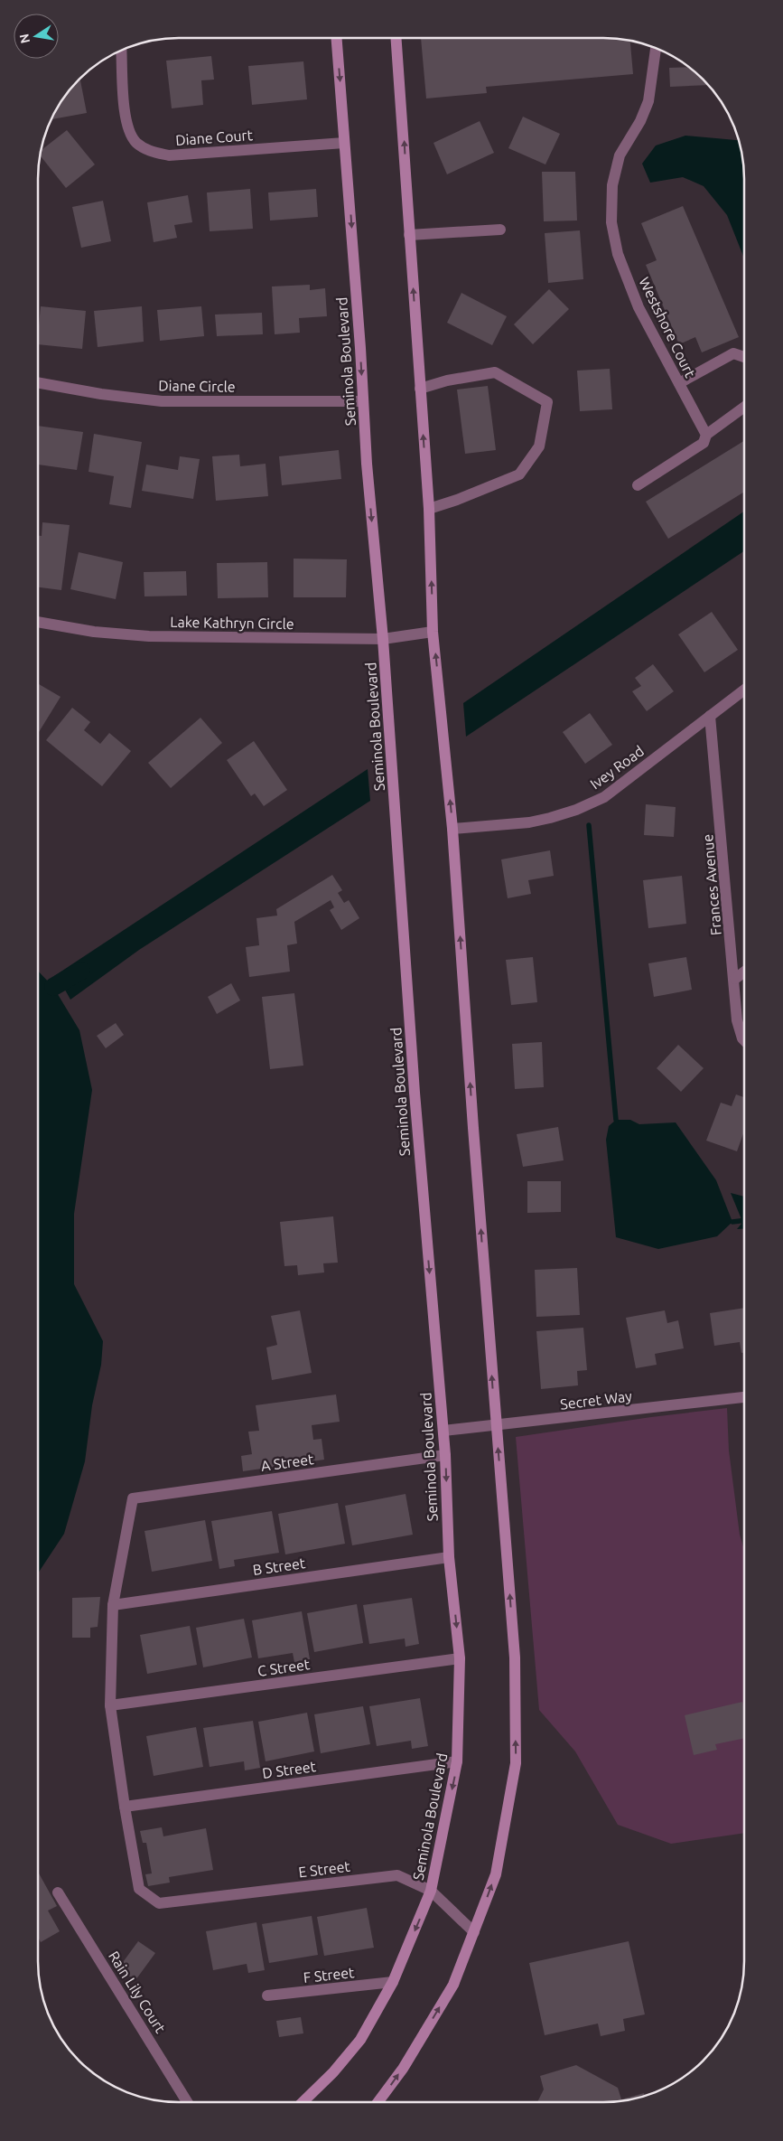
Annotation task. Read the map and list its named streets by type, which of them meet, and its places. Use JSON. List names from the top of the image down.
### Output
{
  "streets": {
    "main road": ["Seminola Boulevard"],
    "street": [
      "Diane Court",
      "Westshore Court",
      "Diane Circle",
      "Lake Kathryn Circle",
      "Ivey Road",
      "Frances Avenue",
      "Secret Way",
      "A Street",
      "B Street",
      "C Street",
      "D Street",
      "E Street",
      "F Street",
      "Rain Lily Court"
    ]
  },
  "crossings": [
    ["Diane Court", "Seminola Boulevard"],
    ["Seminola Boulevard", "Diane Circle"],
    ["Seminola Boulevard", "Lake Kathryn Circle"],
    ["Seminola Boulevard", "Secret Way"],
    ["Seminola Boulevard", "A Street"],
    ["Seminola Boulevard", "B Street"],
    ["Seminola Boulevard", "C Street"],
    ["Seminola Boulevard", "D Street"],
    ["Seminola Boulevard", "E Street"],
    ["Seminola Boulevard", "F Street"],
    ["Ivey Road", "Frances Avenue"],
    ["A Street", "B Street"],
    ["D Street", "E Street"]
  ],
  "north": "left"
}
